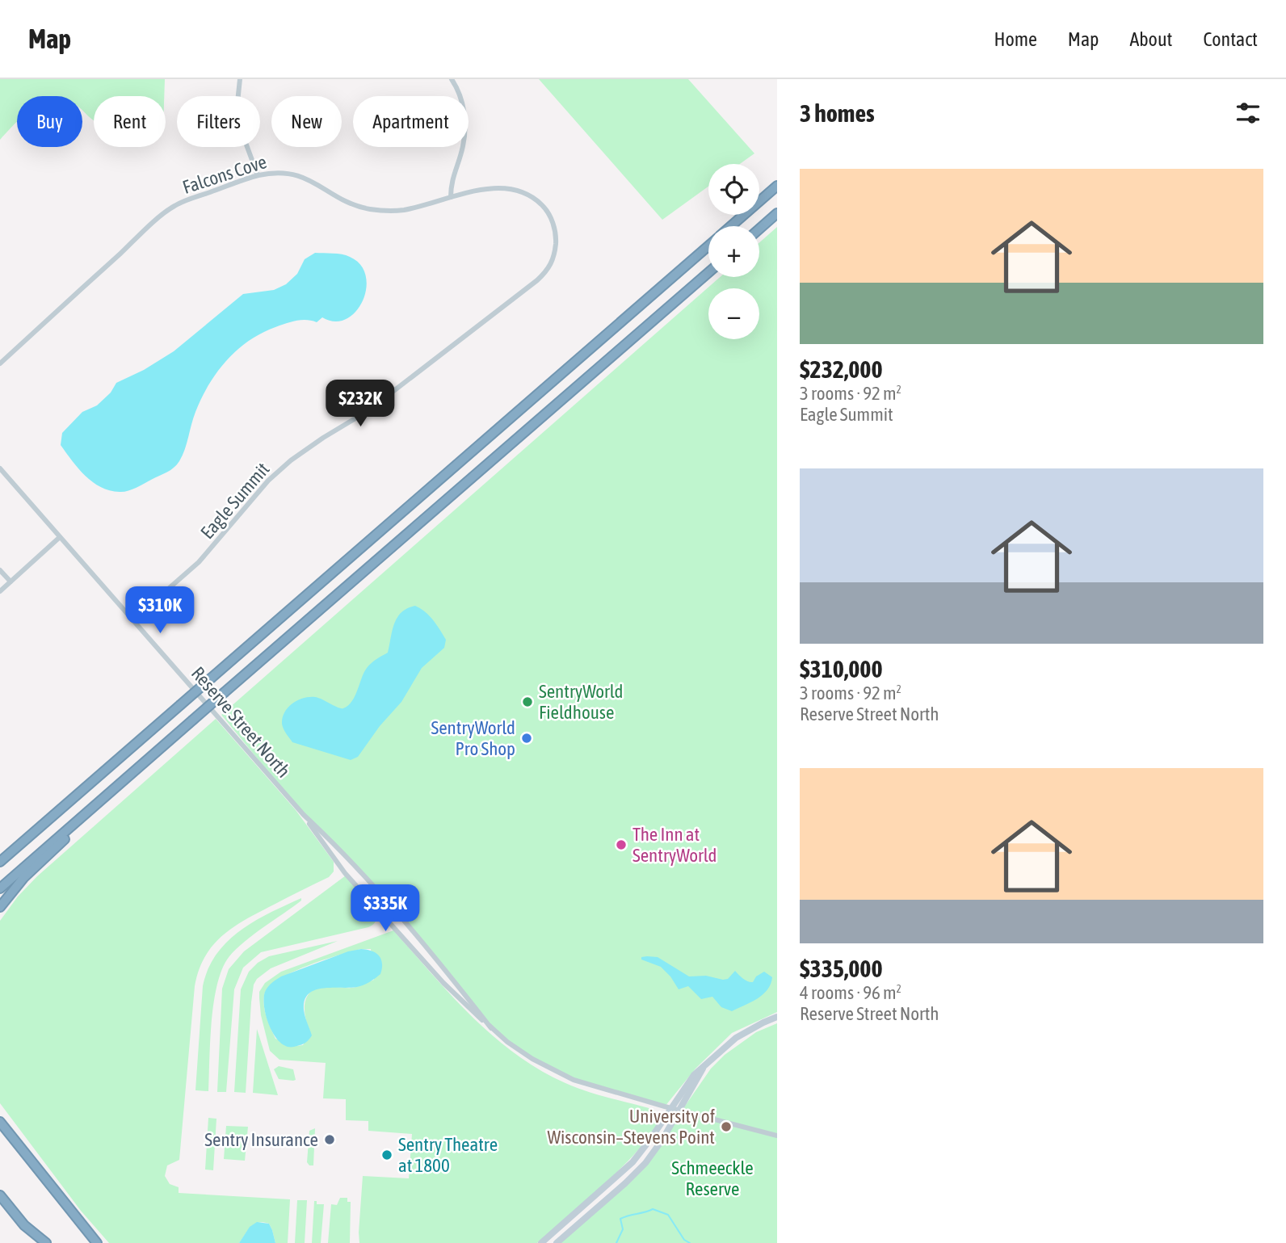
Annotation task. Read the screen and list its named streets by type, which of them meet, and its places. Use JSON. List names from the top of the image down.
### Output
{
  "streets": {
    "street": ["Falcons Cove", "Eagle Summit", "Reserve Street North"]
  },
  "crossings": [
    ["Falcons Cove", "Eagle Summit"],
    ["Eagle Summit", "Reserve Street North"]
  ],
  "parks": ["Schmeeckle Reserve"],
  "places": [
    "SentryWorld Fieldhouse",
    "SentryWorld Pro Shop",
    "The Inn at SentryWorld",
    "University of Wisconsin–Stevens Point",
    "Sentry Insurance",
    "Sentry Theatre at 1800"
  ],
  "page": {
    "header": "Map",
    "nav": [
      "Home",
      "Map",
      "About",
      "Contact"
    ],
    "heading": "3 homes",
    "chip": [
      "Buy",
      "Rent",
      "Filters",
      "New",
      "Apartment"
    ],
    "list": [
      {
        "name": "$232,000",
        "note": "3 rooms · 92 m² · Eagle Summit"
      },
      {
        "name": "$310,000",
        "note": "3 rooms · 92 m² · Reserve Street North"
      },
      {
        "name": "$335,000",
        "note": "4 rooms · 96 m² · Reserve Street North"
      }
    ],
    "map_buttons": ["+", "−"],
    "price": ["$232K", "$310K", "$335K"]
  }
}
